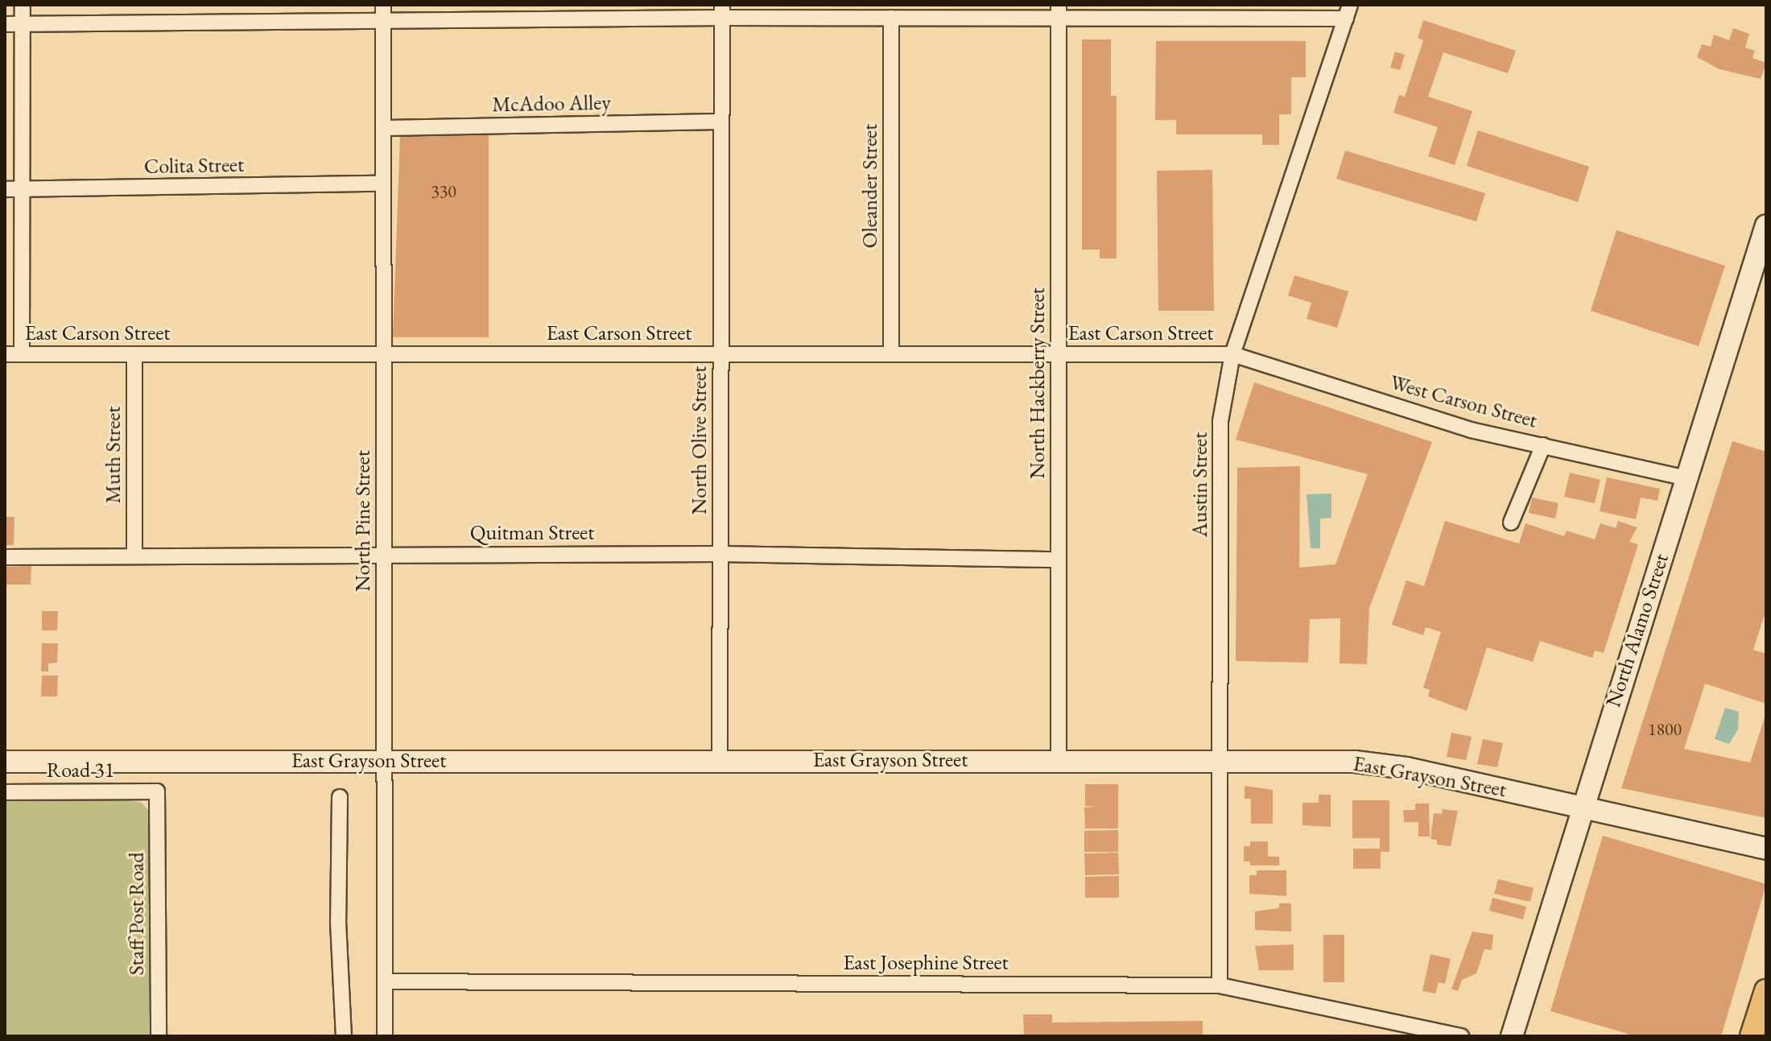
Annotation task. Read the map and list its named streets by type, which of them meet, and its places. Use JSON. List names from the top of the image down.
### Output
{
  "streets": {
    "street": [
      "McAdoo Alley",
      "Colita Street",
      "Oleander Street",
      "East Carson Street",
      "North Hackberry Street",
      "West Carson Street",
      "North Olive Street",
      "Muth Street",
      "Austin Street",
      "North Pine Street",
      "Quitman Street",
      "North Alamo Street",
      "East Grayson Street",
      "Road 31",
      "Staff Post Road",
      "East Josephine Street"
    ]
  },
  "crossings": [
    ["McAdoo Alley", "North Olive Street"],
    ["McAdoo Alley", "North Pine Street"],
    ["Colita Street", "North Pine Street"],
    ["Oleander Street", "East Carson Street"],
    ["East Carson Street", "North Hackberry Street"],
    ["East Carson Street", "West Carson Street"],
    ["East Carson Street", "North Olive Street"],
    ["East Carson Street", "Muth Street"],
    ["East Carson Street", "Austin Street"],
    ["East Carson Street", "North Pine Street"],
    ["North Hackberry Street", "Quitman Street"],
    ["North Hackberry Street", "East Grayson Street"],
    ["West Carson Street", "Austin Street"],
    ["West Carson Street", "North Alamo Street"],
    ["North Olive Street", "Quitman Street"],
    ["North Olive Street", "East Grayson Street"],
    ["Muth Street", "Quitman Street"],
    ["Austin Street", "East Grayson Street"],
    ["Austin Street", "East Josephine Street"],
    ["North Pine Street", "Quitman Street"],
    ["North Pine Street", "East Grayson Street"],
    ["North Pine Street", "East Josephine Street"],
    ["North Alamo Street", "East Grayson Street"],
    ["Road 31", "Staff Post Road"]
  ],
  "house_numbers": ["330", "1800"]
}
